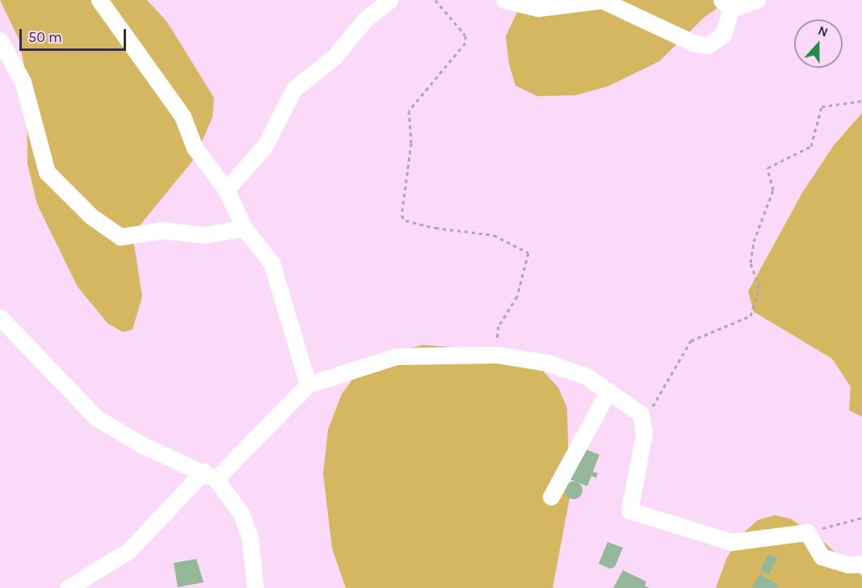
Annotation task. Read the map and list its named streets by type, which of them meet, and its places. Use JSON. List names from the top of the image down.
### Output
{
  "scale_bar": "50 m",
  "north": "top"
}
